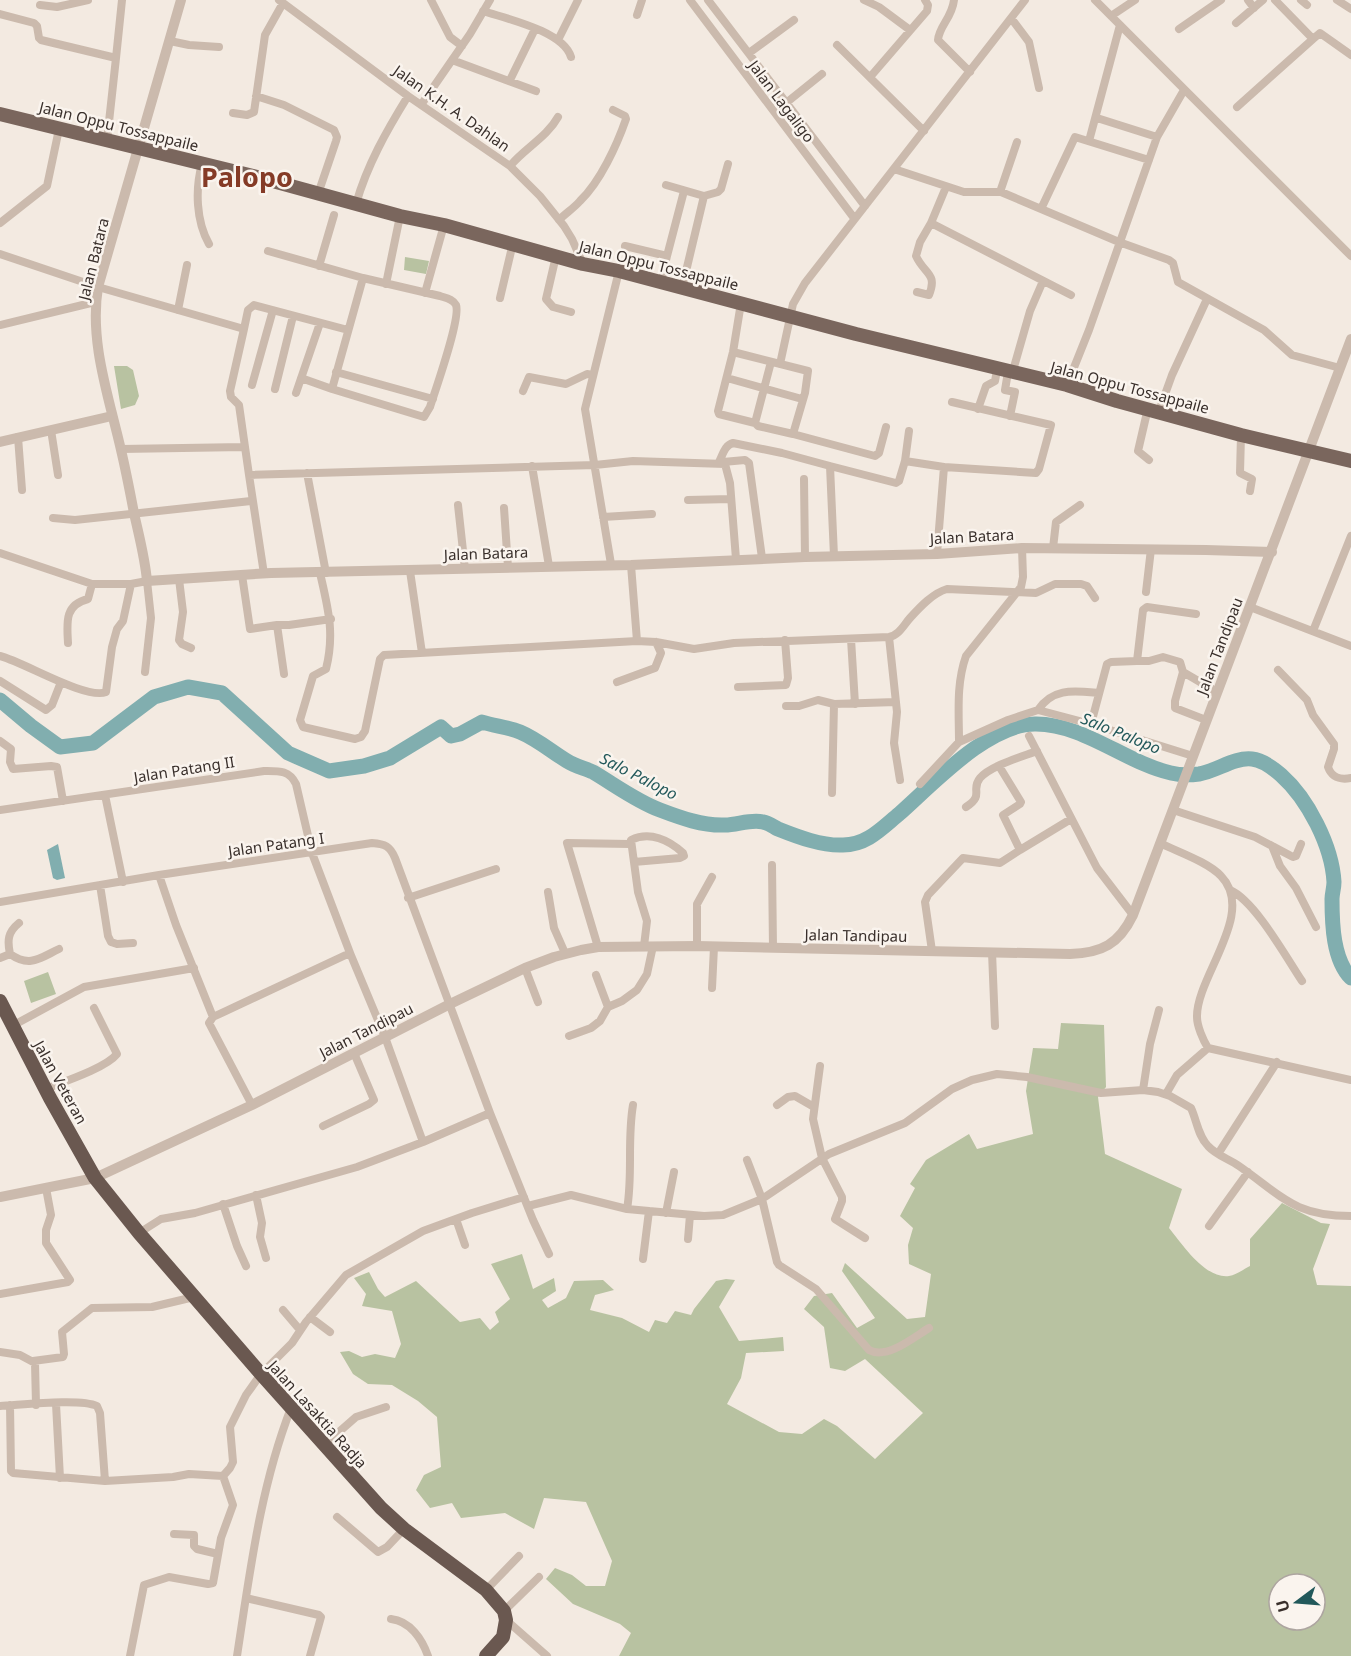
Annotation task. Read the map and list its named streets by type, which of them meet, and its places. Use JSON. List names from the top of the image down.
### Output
{
  "streets": {
    "highway": ["Jalan Veteran", "Jalan Lasaktia Radja"],
    "main road": ["Jalan Oppu Tossappaile"],
    "street": [
      "Jalan Lagaligo",
      "Jalan K.H. A. Dahlan",
      "Jalan Batara",
      "Jalan Tandipau",
      "Jalan Patang II",
      "Jalan Patang I"
    ]
  },
  "crossings": [
    ["Jalan K.H. A. Dahlan", "Jalan Oppu Tossappaile"],
    ["Jalan Oppu Tossappaile", "Jalan Batara"],
    ["Jalan Oppu Tossappaile", "Jalan Tandipau"],
    ["Jalan Batara", "Jalan Tandipau"],
    ["Jalan Tandipau", "Jalan Patang I"],
    ["Jalan Tandipau", "Jalan Veteran"],
    ["Jalan Tandipau", "Jalan Lasaktia Radja"],
    ["Jalan Patang II", "Jalan Patang I"],
    ["Jalan Veteran", "Jalan Lasaktia Radja"]
  ],
  "districts": ["Palopo"],
  "water": ["Salo Palopo"],
  "north": "left"
}
